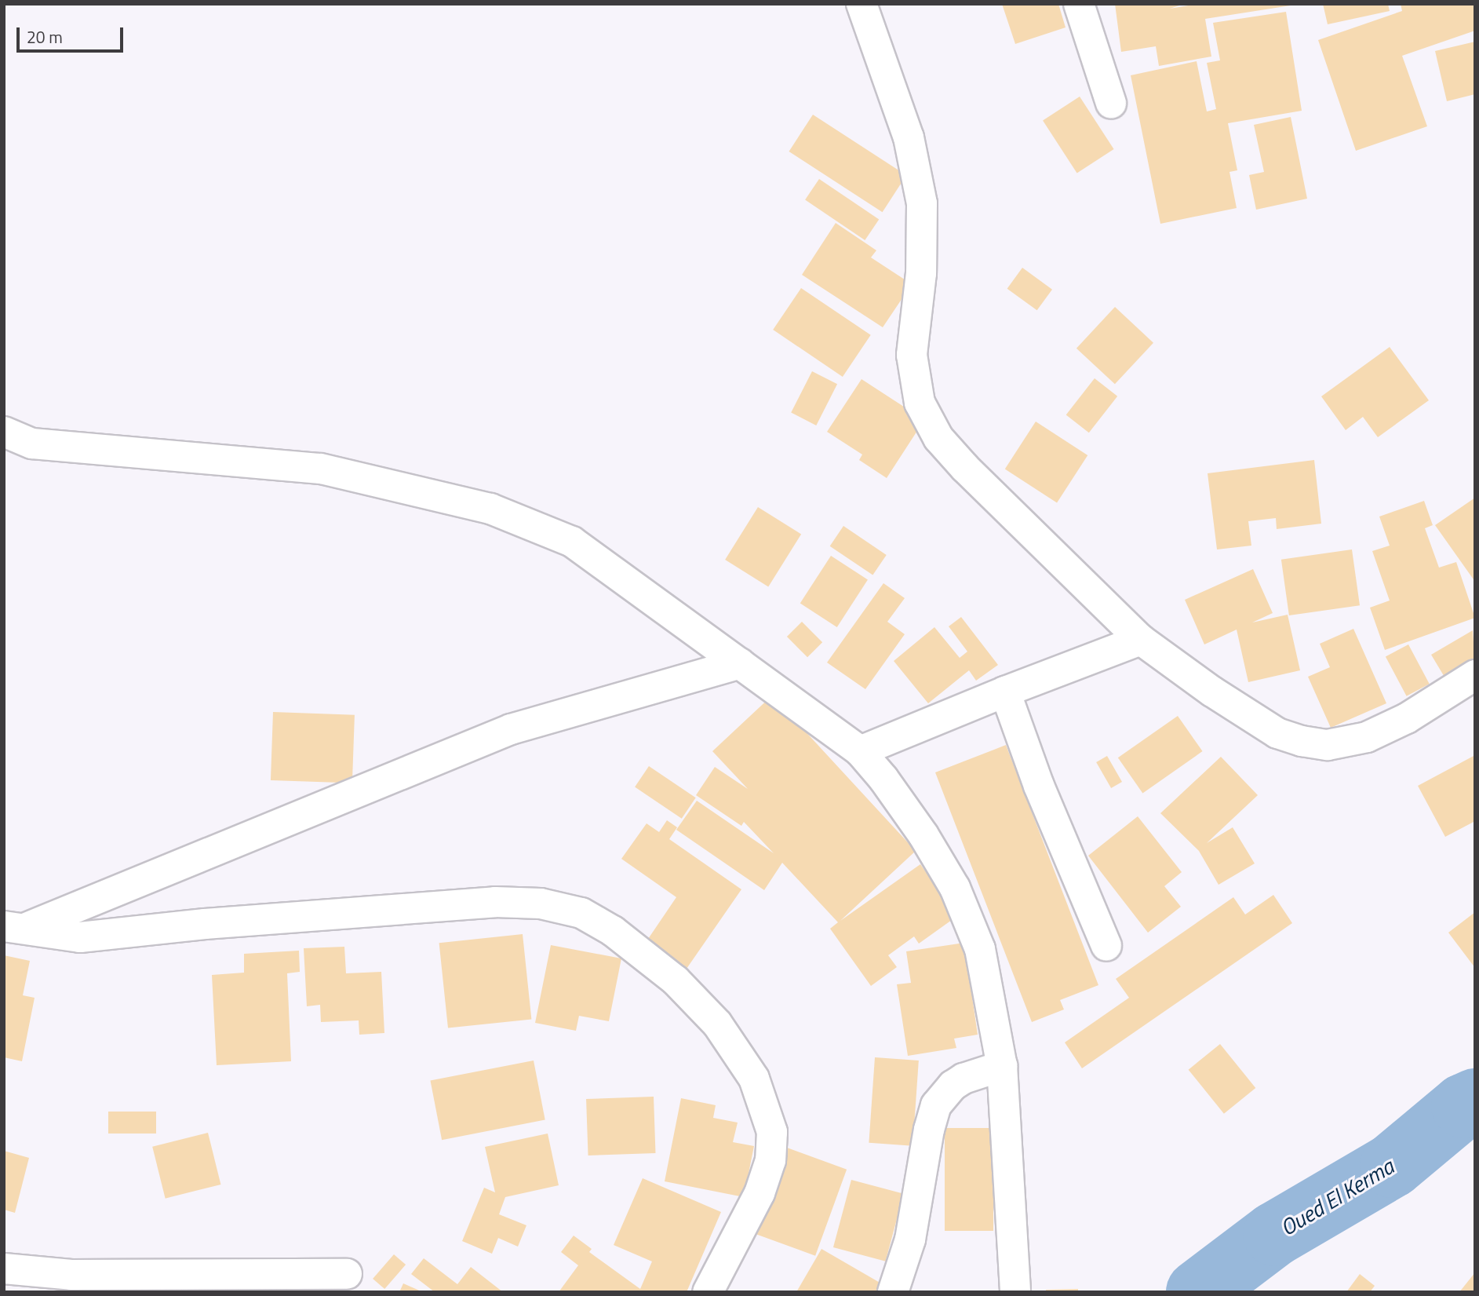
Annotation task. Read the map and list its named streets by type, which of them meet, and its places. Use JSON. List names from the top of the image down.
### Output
{
  "water": ["Oued El Kerma"],
  "scale_bar": "20 m"
}
